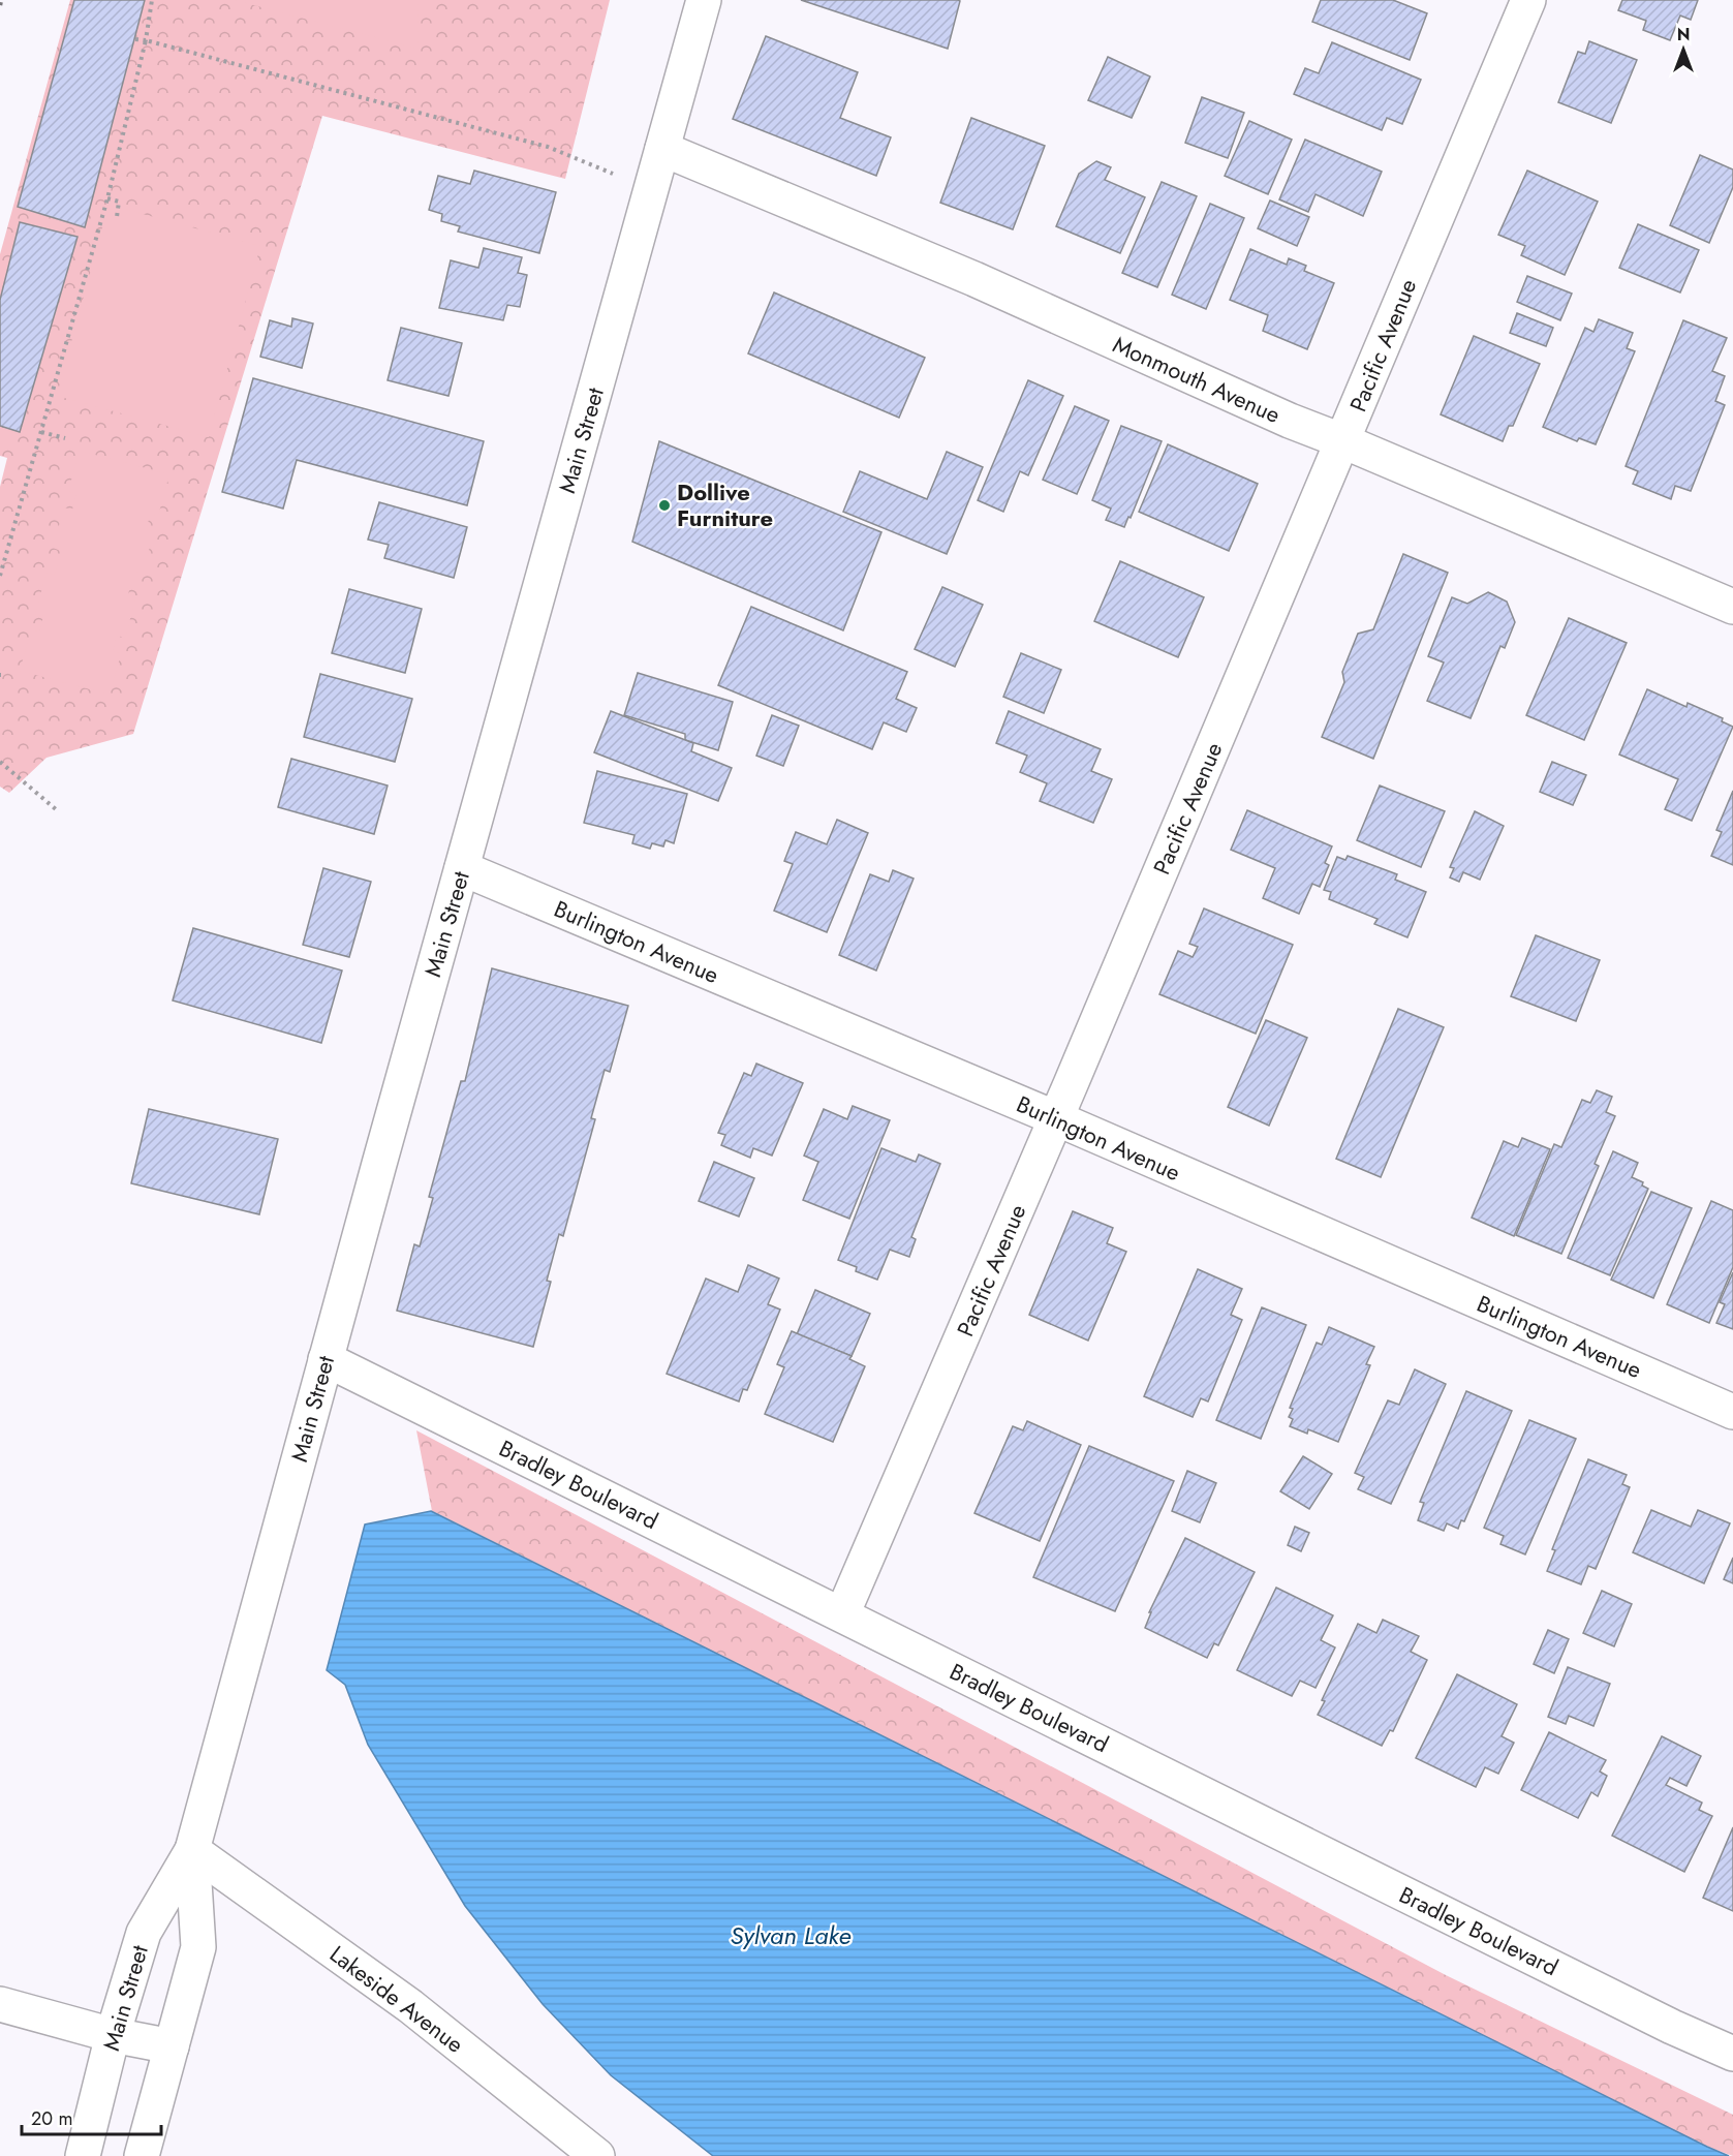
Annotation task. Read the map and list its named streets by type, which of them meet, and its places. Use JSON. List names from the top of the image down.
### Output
{
  "streets": {
    "street": [
      "Pacific Avenue",
      "Monmouth Avenue",
      "Main Street",
      "Burlington Avenue",
      "Bradley Boulevard",
      "Lakeside Avenue"
    ]
  },
  "crossings": [
    ["Pacific Avenue", "Monmouth Avenue"],
    ["Pacific Avenue", "Burlington Avenue"],
    ["Pacific Avenue", "Bradley Boulevard"],
    ["Monmouth Avenue", "Main Street"],
    ["Main Street", "Burlington Avenue"],
    ["Main Street", "Bradley Boulevard"],
    ["Main Street", "Lakeside Avenue"]
  ],
  "water": ["Sylvan Lake"],
  "places": ["Dollive Furniture"],
  "scale_bar": "20 m",
  "north": "top"
}
